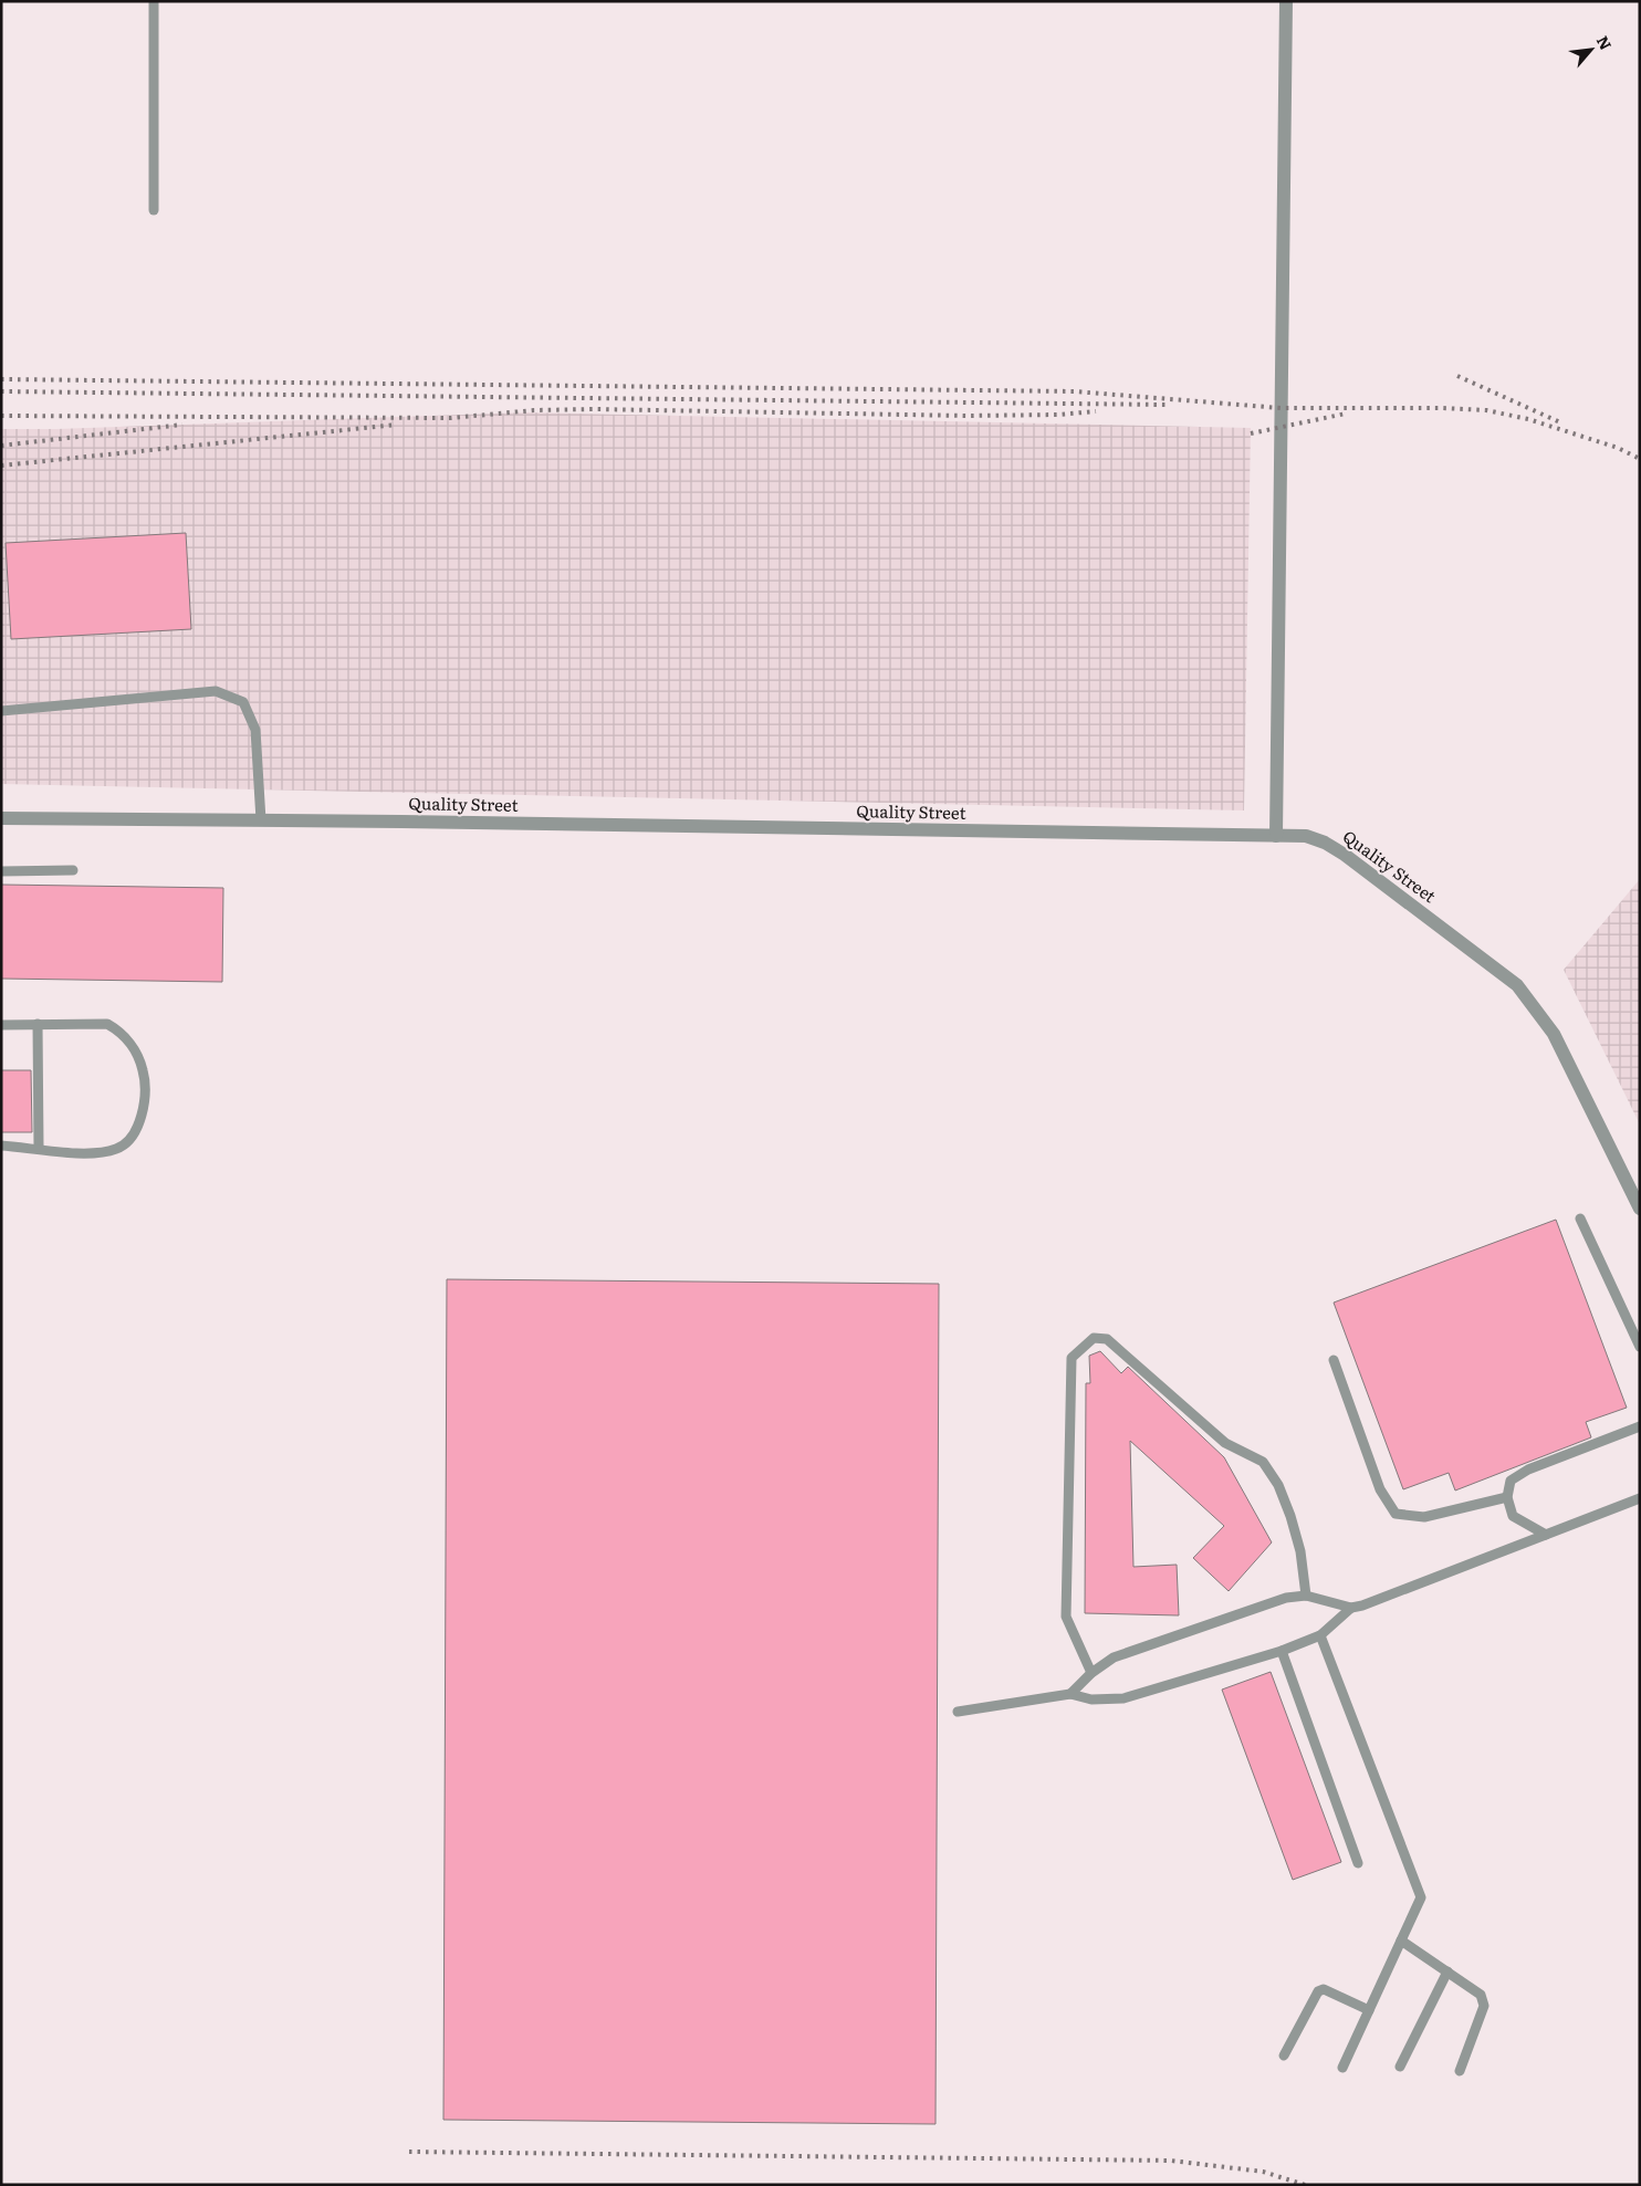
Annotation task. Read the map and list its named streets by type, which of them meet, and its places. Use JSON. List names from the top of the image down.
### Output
{
  "streets": {
    "street": ["Quality Street"]
  },
  "north": "top right"
}
